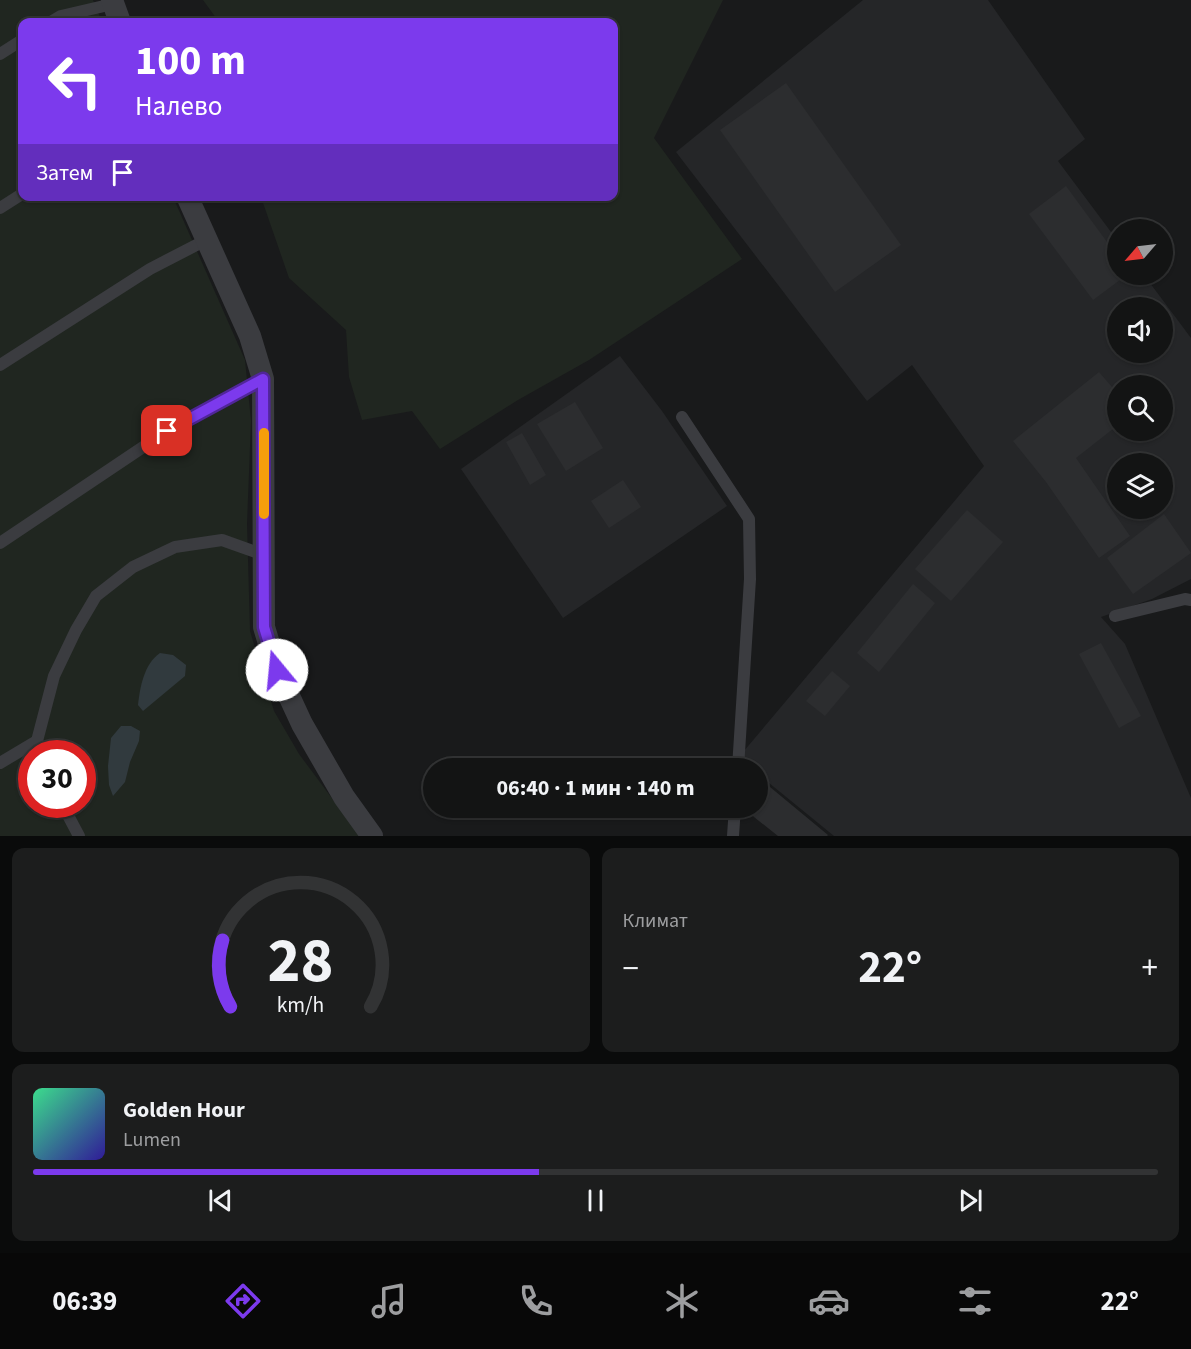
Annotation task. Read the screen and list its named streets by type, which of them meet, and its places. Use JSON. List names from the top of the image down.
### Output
{
  "north": "bottom left",
  "page": {
    "turn": ["100 m", "Налево"],
    "then": "Затем",
    "limit": "30",
    "trip": "06:40 · 1 мин · 140 m",
    "tile": "Климат",
    "heat": ["−", "22°", "+"],
    "song": ["Golden Hour", "Lumen"],
    "tabs": ["06:39", "22°"],
    "gauge": ["28", "km/h"]
  }
}
